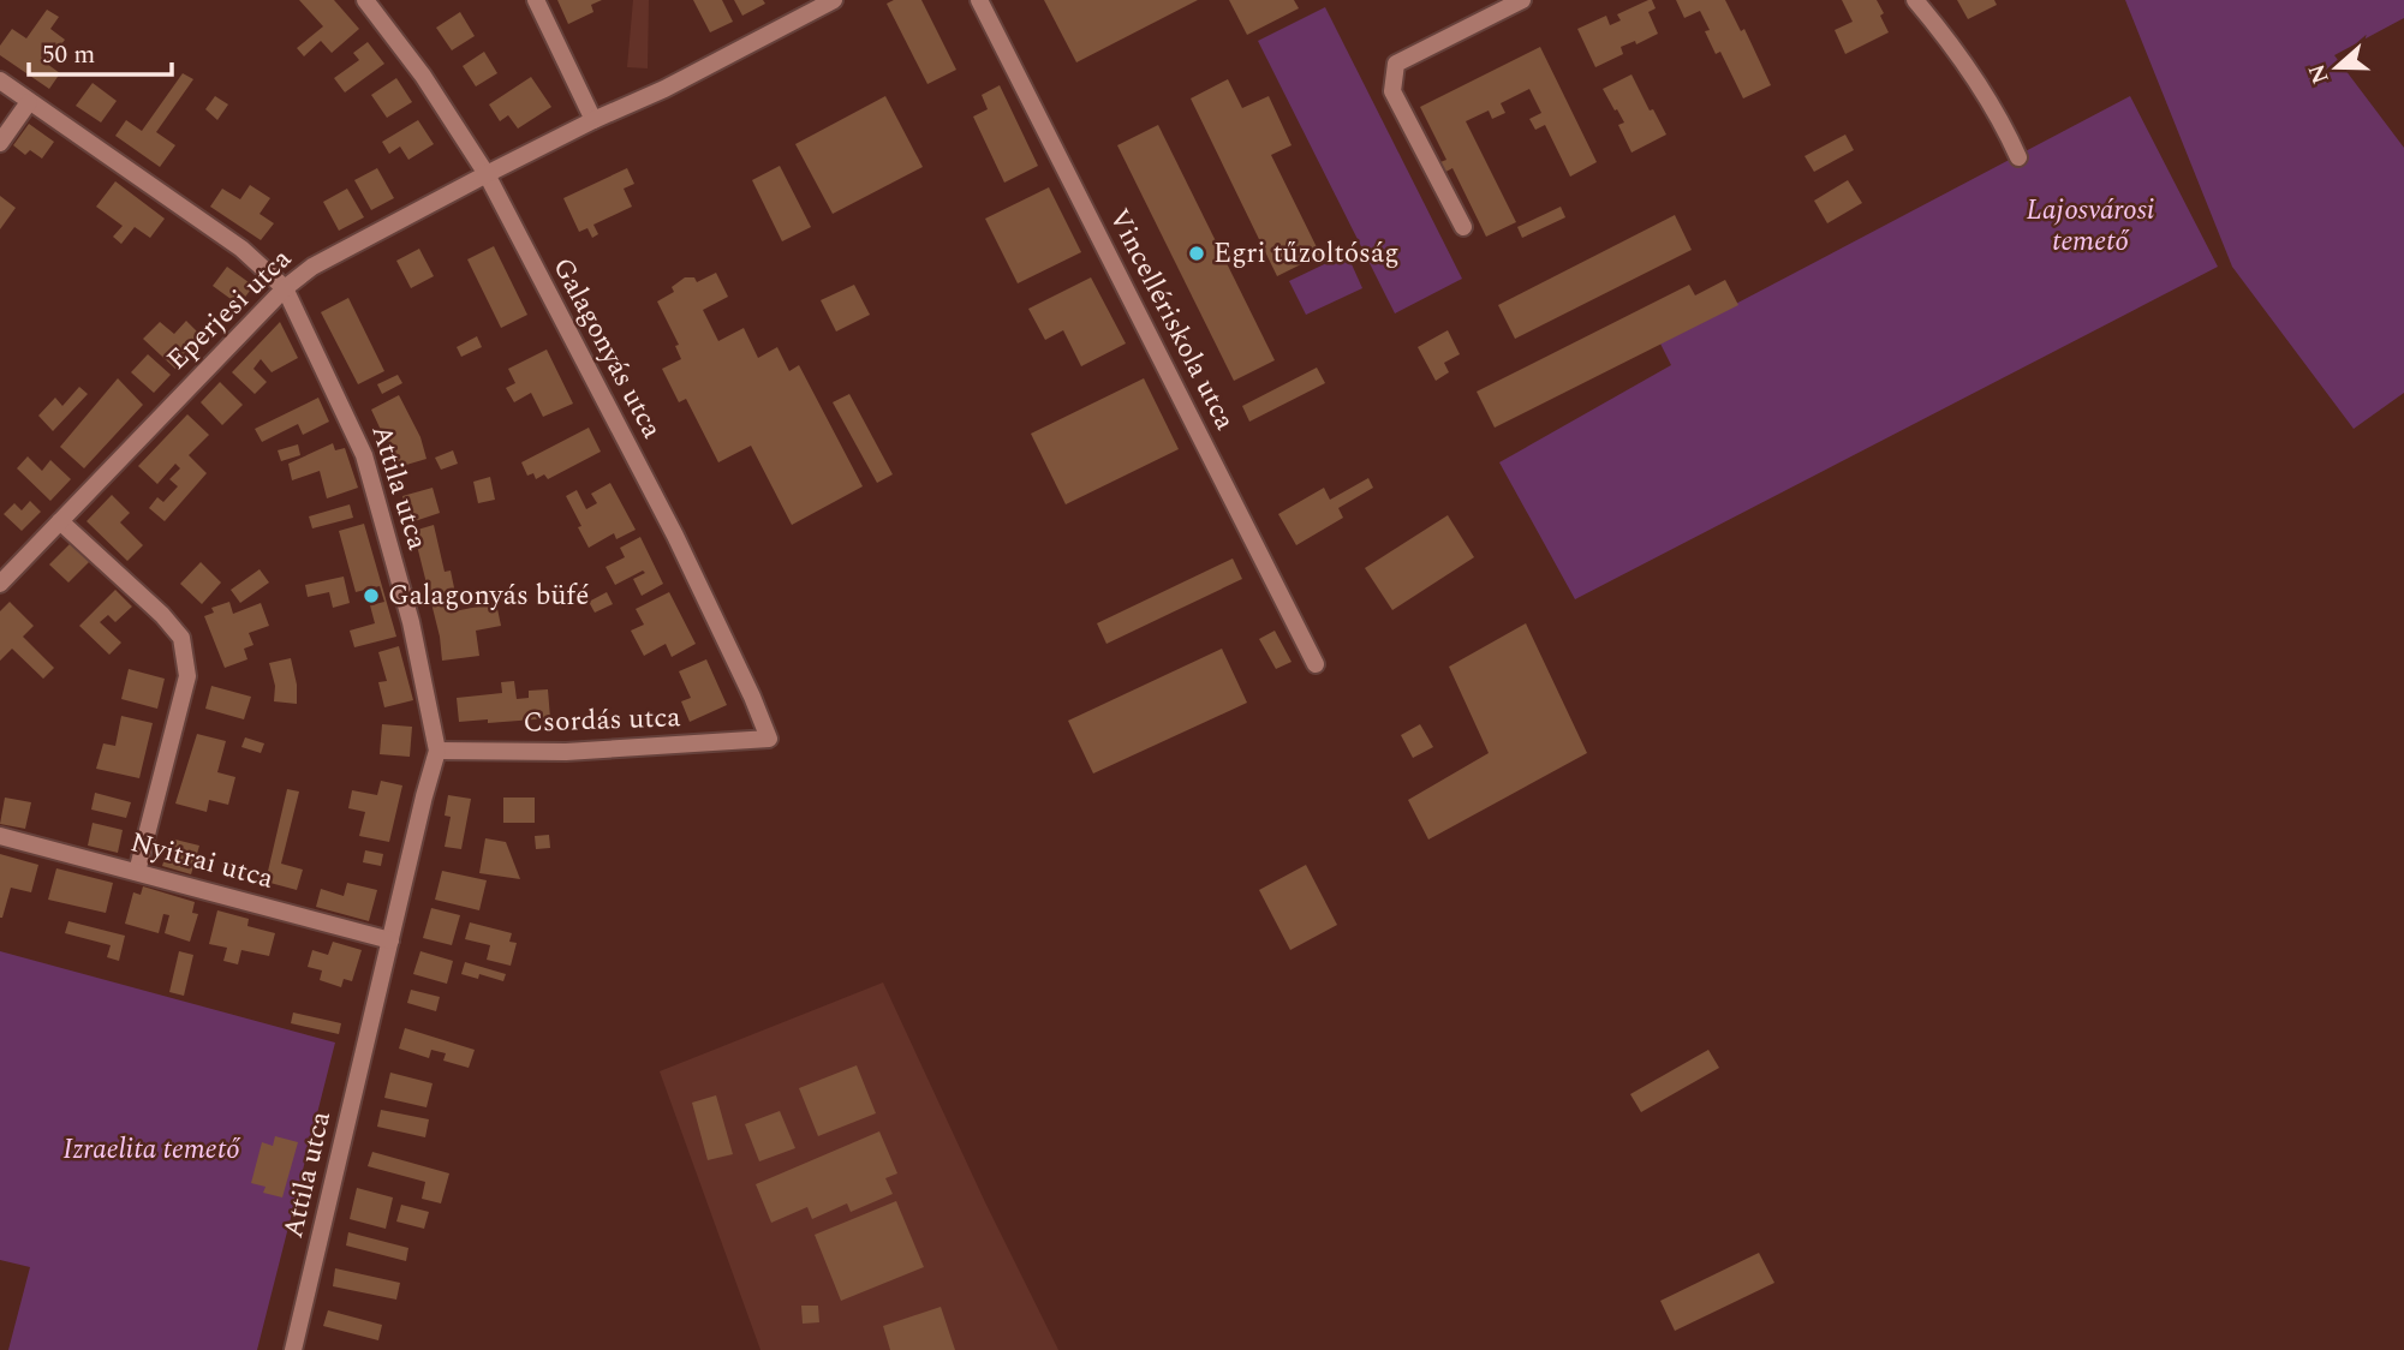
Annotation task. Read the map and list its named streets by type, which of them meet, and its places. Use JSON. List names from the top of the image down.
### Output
{
  "streets": {
    "street": [
      "Eperjesi utca",
      "Vincellériskola utca",
      "Galagonyás utca",
      "Attila utca",
      "Csordás utca",
      "Nyitrai utca"
    ]
  },
  "crossings": [
    ["Eperjesi utca", "Galagonyás utca"],
    ["Eperjesi utca", "Attila utca"],
    ["Galagonyás utca", "Csordás utca"],
    ["Attila utca", "Csordás utca"],
    ["Attila utca", "Nyitrai utca"]
  ],
  "parks": ["Lajosvárosi temető", "Izraelita temető"],
  "places": ["Egri tűzoltóság", "Galagonyás büfé"],
  "scale_bar": "50 m",
  "north": "left"
}
